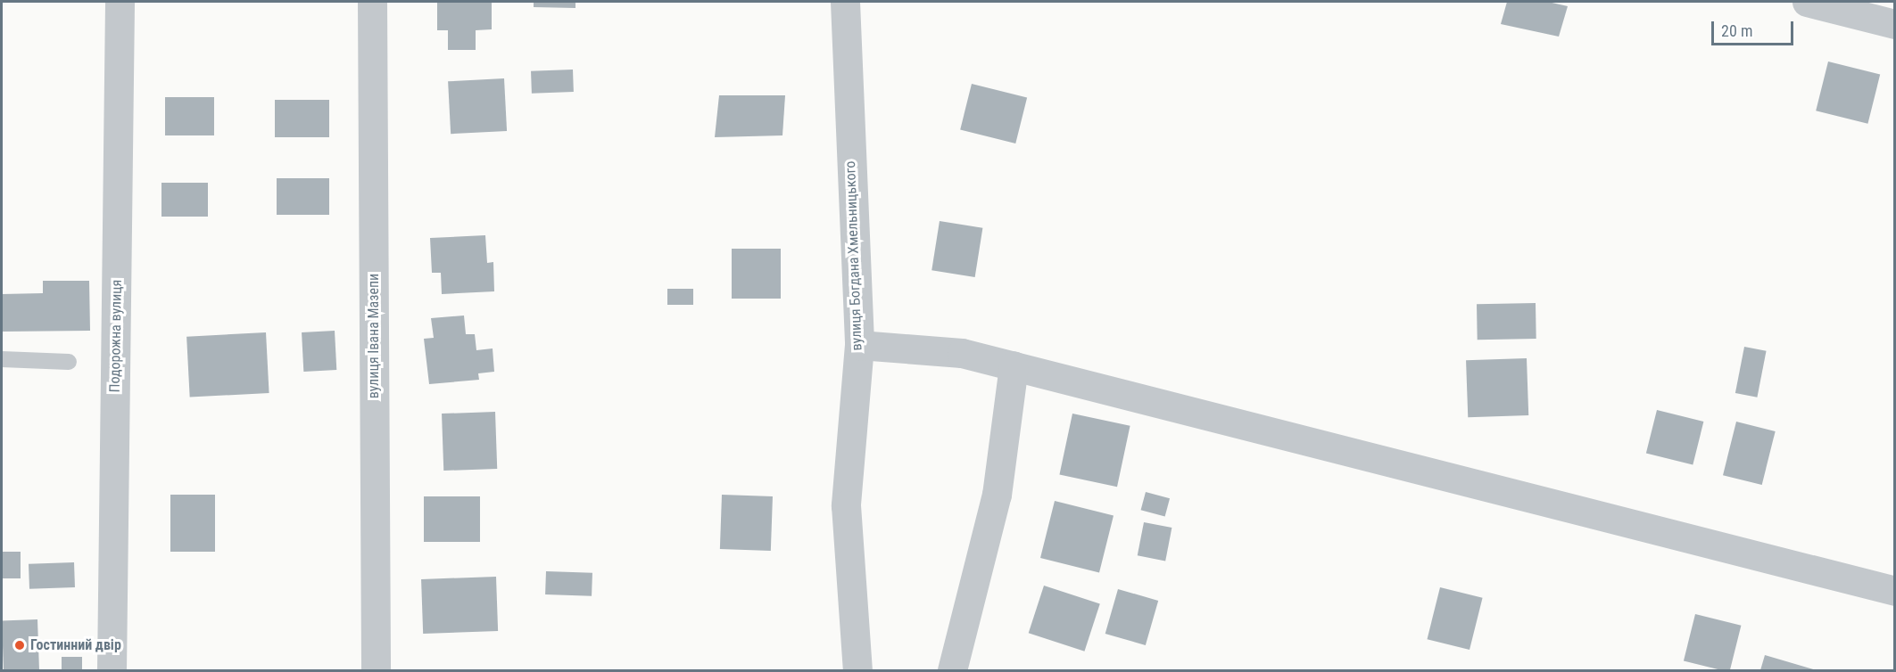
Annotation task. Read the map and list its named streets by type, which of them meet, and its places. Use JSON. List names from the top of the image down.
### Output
{
  "streets": {
    "street": ["вулиця Богдана Хмельницького", "Подорожна вулиця", "вулиця Івана Мазепи"]
  },
  "places": ["Гостинний двір"],
  "scale_bar": "20 m"
}
